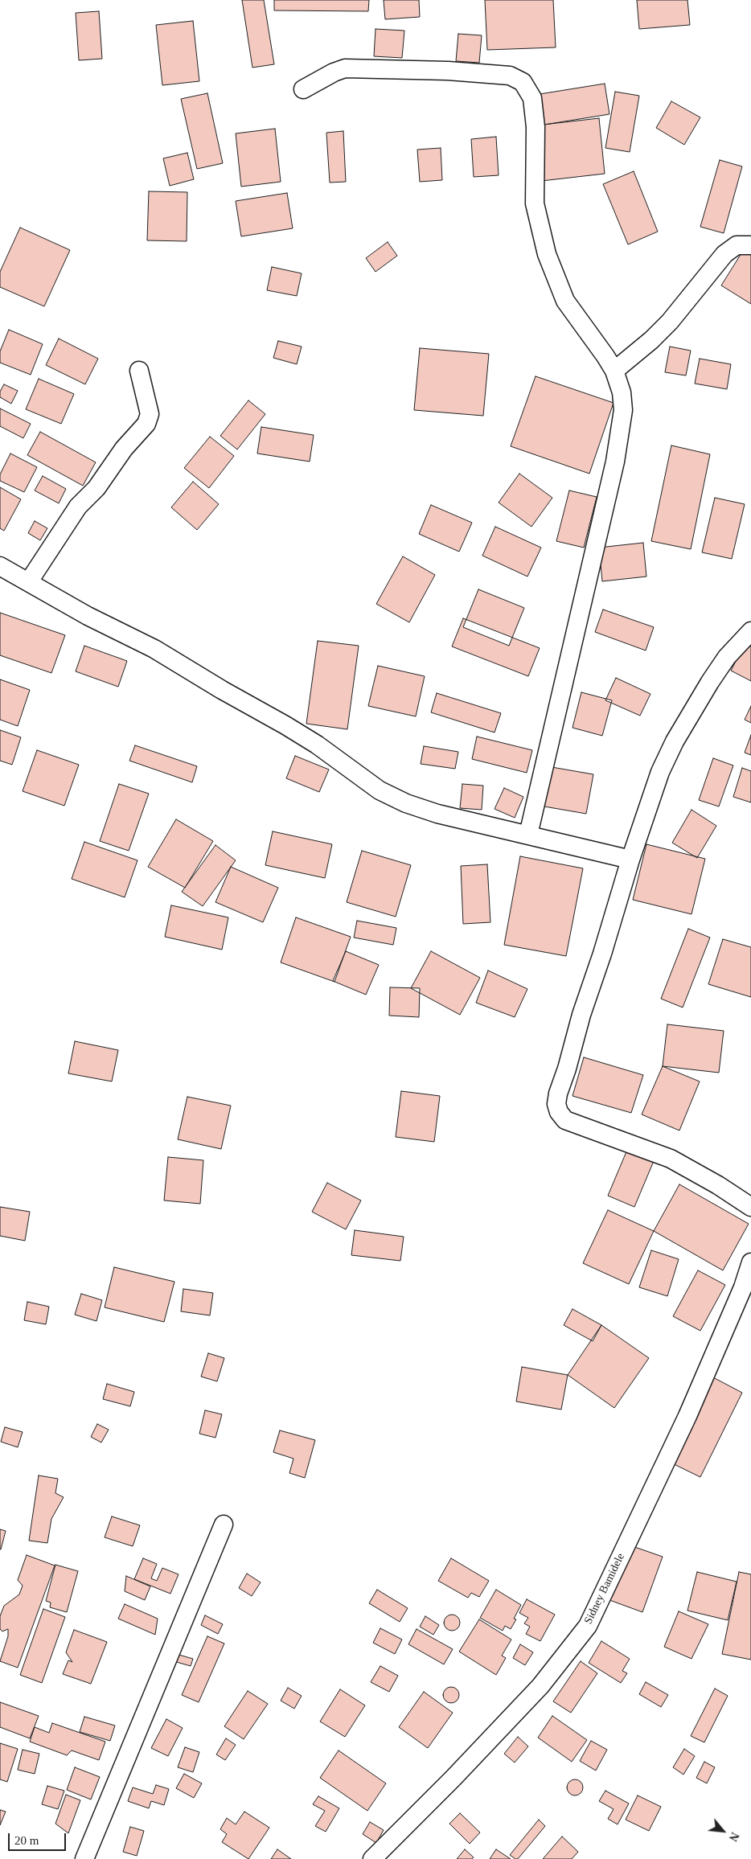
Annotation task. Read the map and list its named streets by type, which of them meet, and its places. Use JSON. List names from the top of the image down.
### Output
{
  "streets": {
    "street": ["Sidney Bamidele"]
  },
  "scale_bar": "20 m",
  "north": "bottom right"
}
